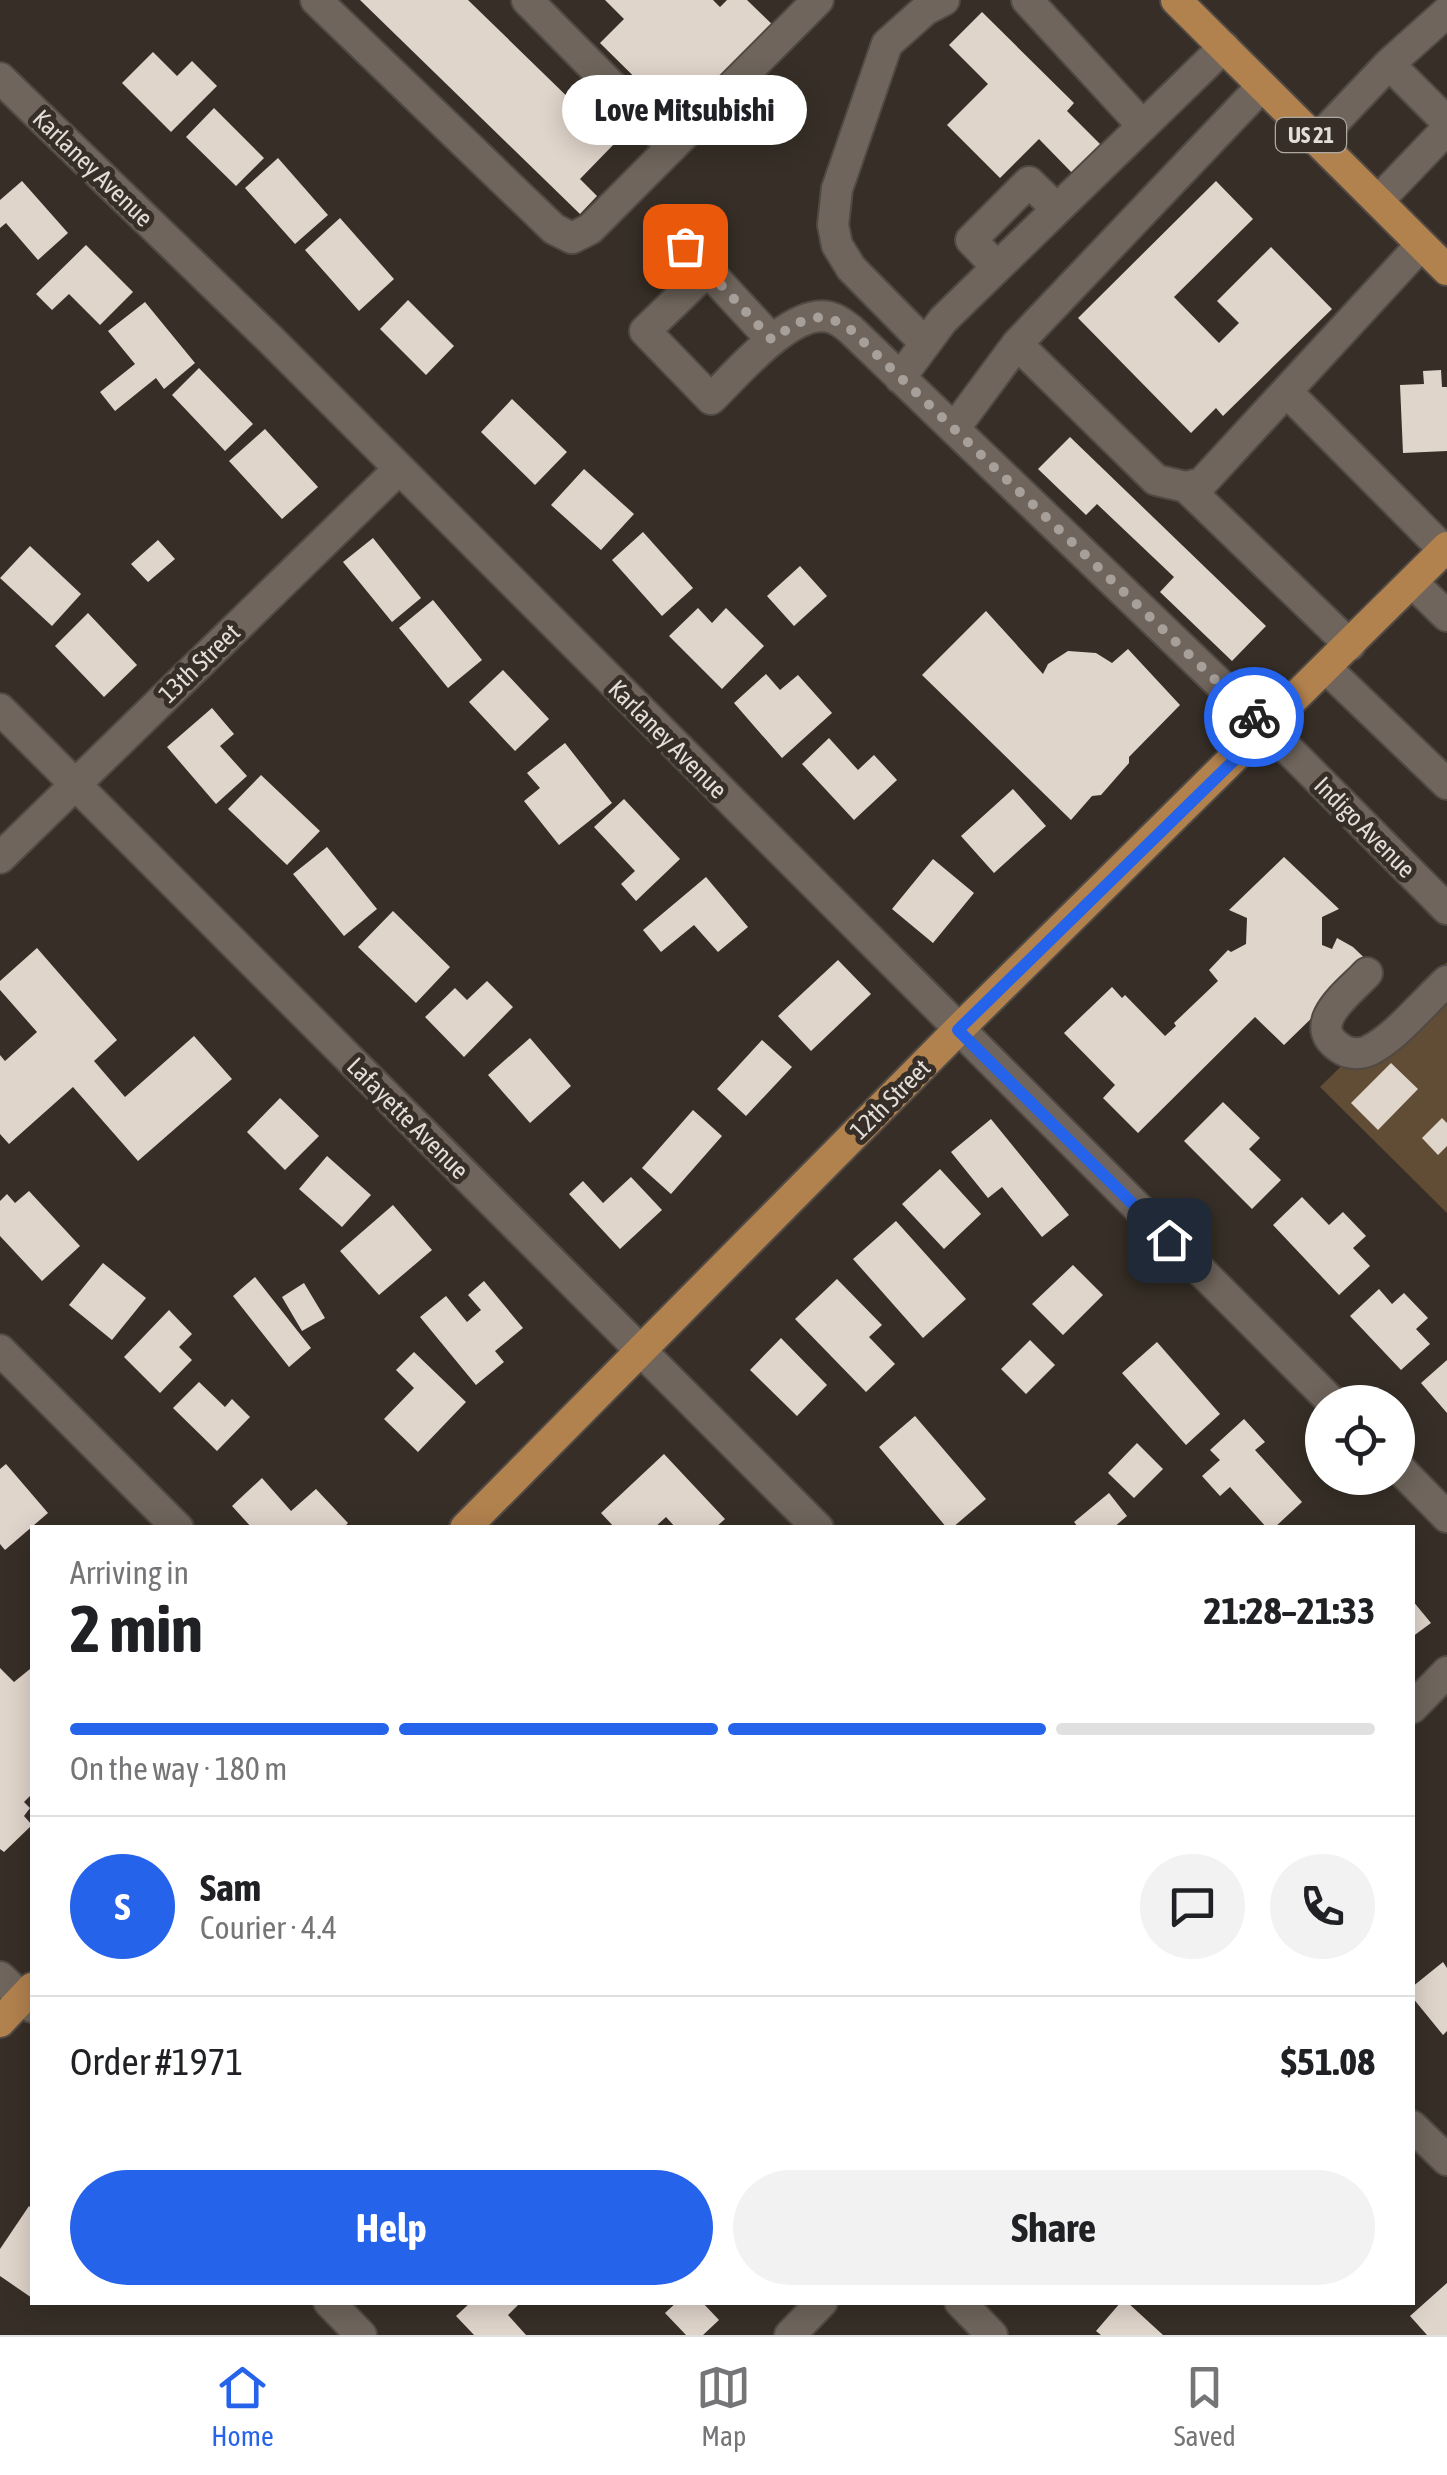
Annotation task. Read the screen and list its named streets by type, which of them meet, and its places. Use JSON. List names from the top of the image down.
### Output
{
  "streets": {
    "main road": ["US 21", "12th Street"],
    "street": [
      "Karlaney Avenue",
      "13th Street",
      "Indigo Avenue",
      "Lafayette Avenue"
    ]
  },
  "crossings": [
    ["Karlaney Avenue", "13th Street"],
    ["Karlaney Avenue", "12th Street"],
    ["13th Street", "Lafayette Avenue"],
    ["Indigo Avenue", "12th Street"],
    ["12th Street", "Lafayette Avenue"]
  ],
  "places": ["Love Mitsubishi"],
  "page": {
    "bubble": "Love Mitsubishi",
    "heading": ["2 min", "Arriving in", "21:28–21:33"],
    "panel": [
      "Sam",
      "Courier · 4.4",
      "Order #1971",
      "$51.08"
    ],
    "bar": "On the way · 180 m",
    "round": "S",
    "buttons": ["Help", "Share"],
    "tabs": ["Home", "Map", "Saved"]
  }
}
